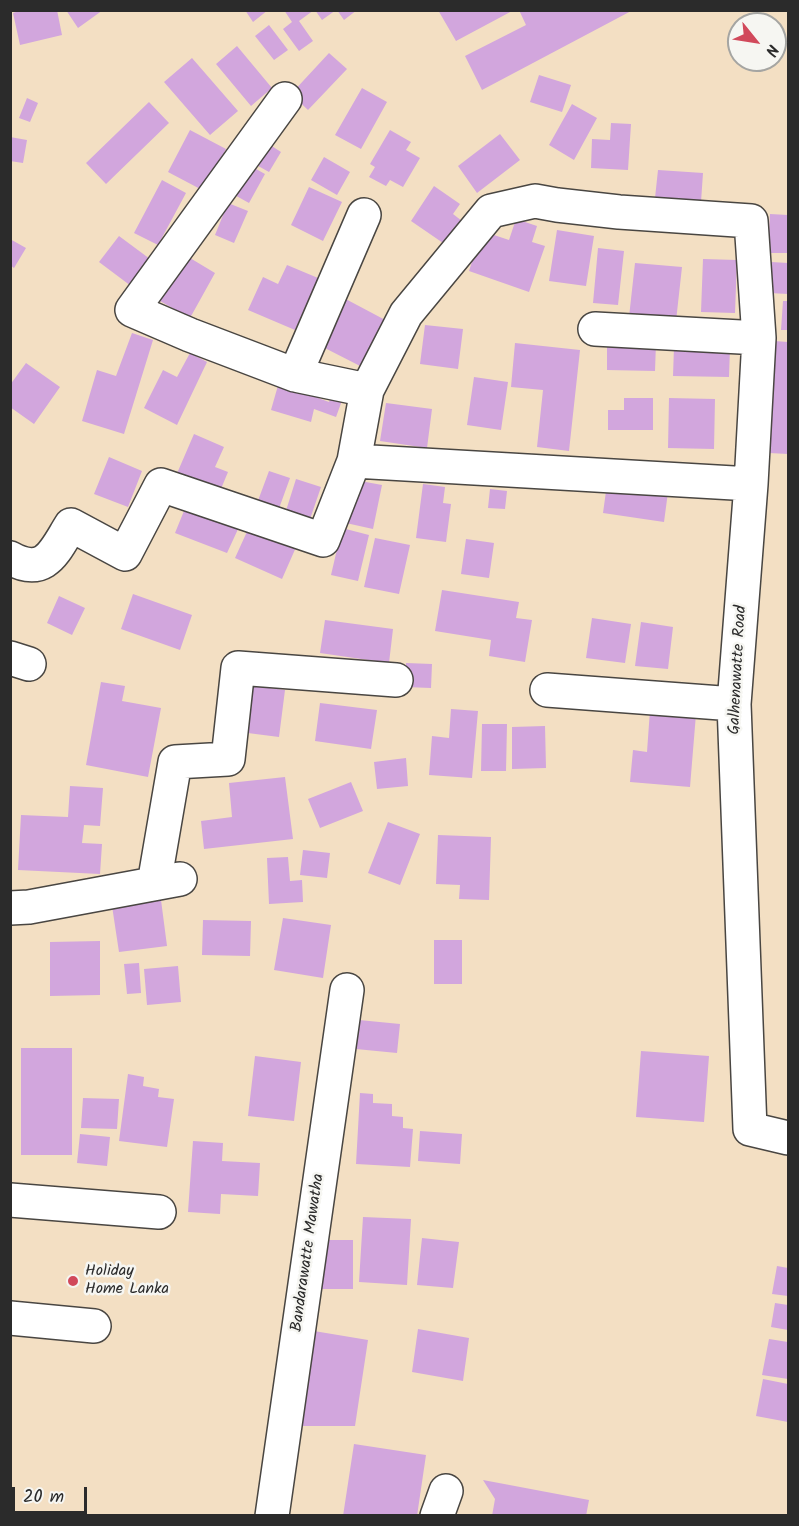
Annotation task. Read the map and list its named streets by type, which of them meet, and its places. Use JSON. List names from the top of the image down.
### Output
{
  "streets": {
    "street": ["Galhenawatte Road", "Bandarawatte Mawatha"]
  },
  "places": ["Holiday Home Lanka"],
  "scale_bar": "20 m",
  "north": "bottom right"
}
